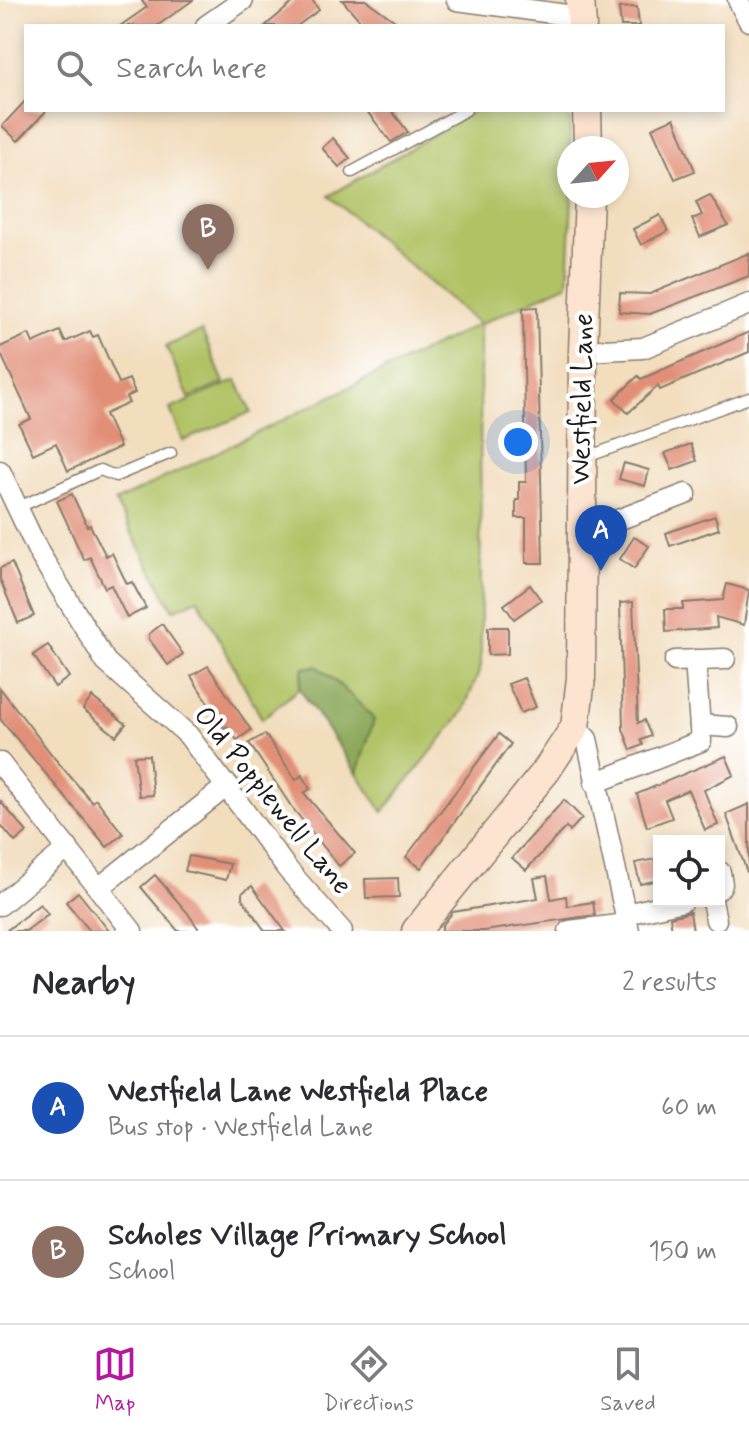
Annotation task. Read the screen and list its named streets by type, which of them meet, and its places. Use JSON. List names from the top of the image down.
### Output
{
  "streets": {
    "main road": ["Westfield Lane"],
    "street": ["Old Popplewell Lane"]
  },
  "north": "top right",
  "page": {
    "search": "Search here",
    "pins": ["B", "A"],
    "heading": ["Nearby", "2 results"],
    "list": [
      {
        "mark": "A",
        "name": "Westfield Lane Westfield Place",
        "note": "Bus stop · Westfield Lane",
        "value": "60 m"
      },
      {
        "mark": "B",
        "name": "Scholes Village Primary School",
        "note": "School",
        "value": "150 m"
      }
    ],
    "nav": ["Map", "Directions", "Saved"]
  }
}
